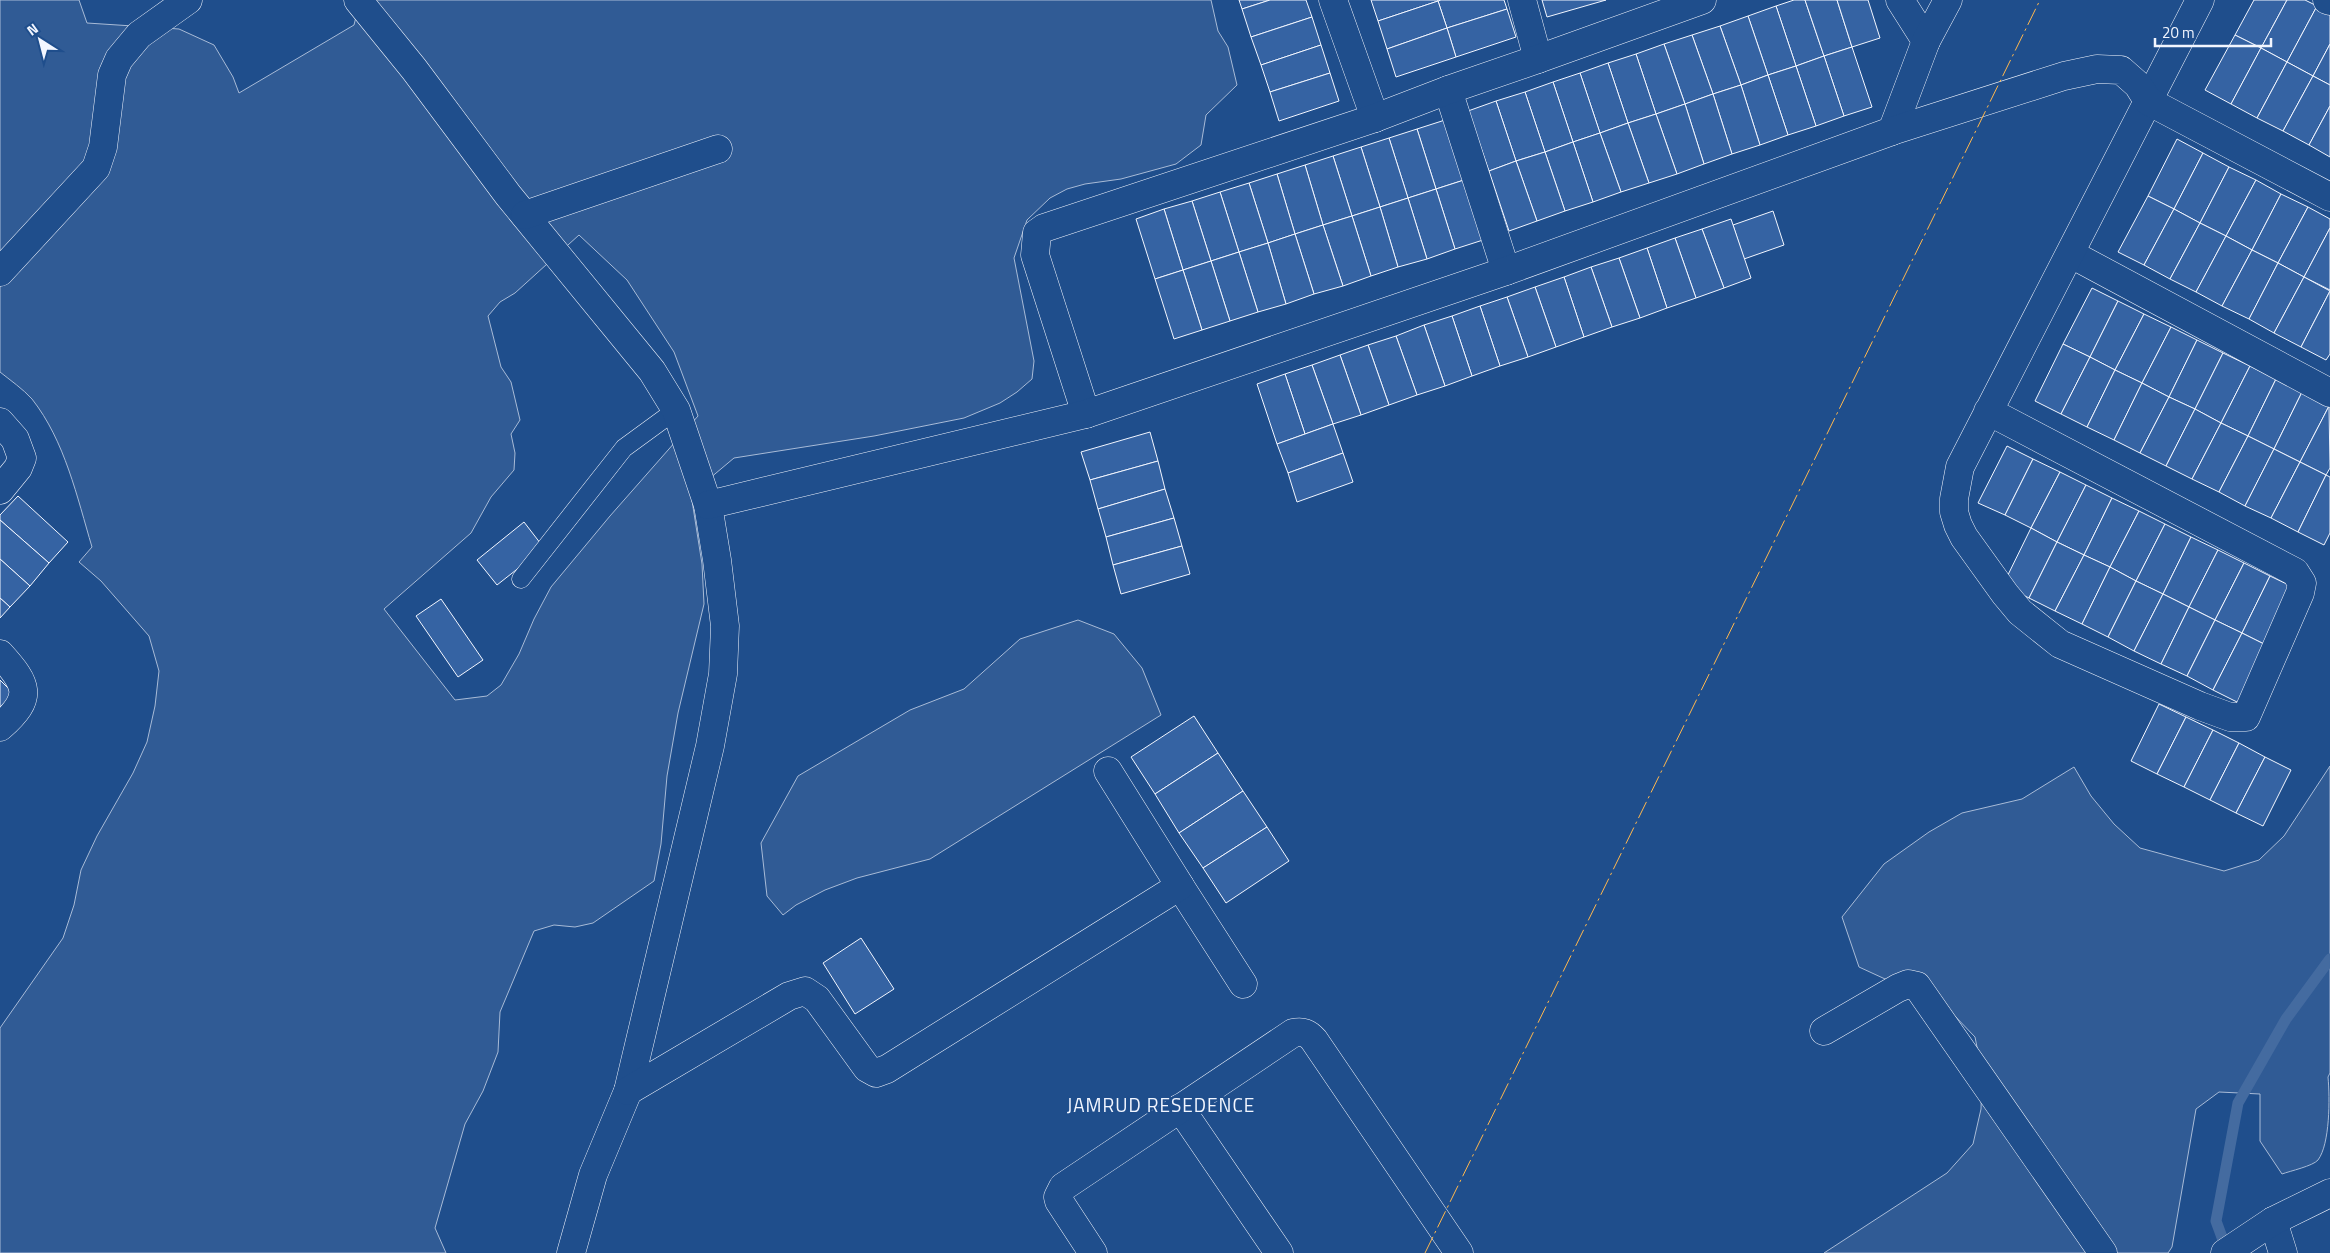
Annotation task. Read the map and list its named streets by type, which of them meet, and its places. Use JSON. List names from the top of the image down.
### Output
{
  "districts": ["JAMRUD RESEDENCE"],
  "scale_bar": "20 m",
  "north": "top left"
}
